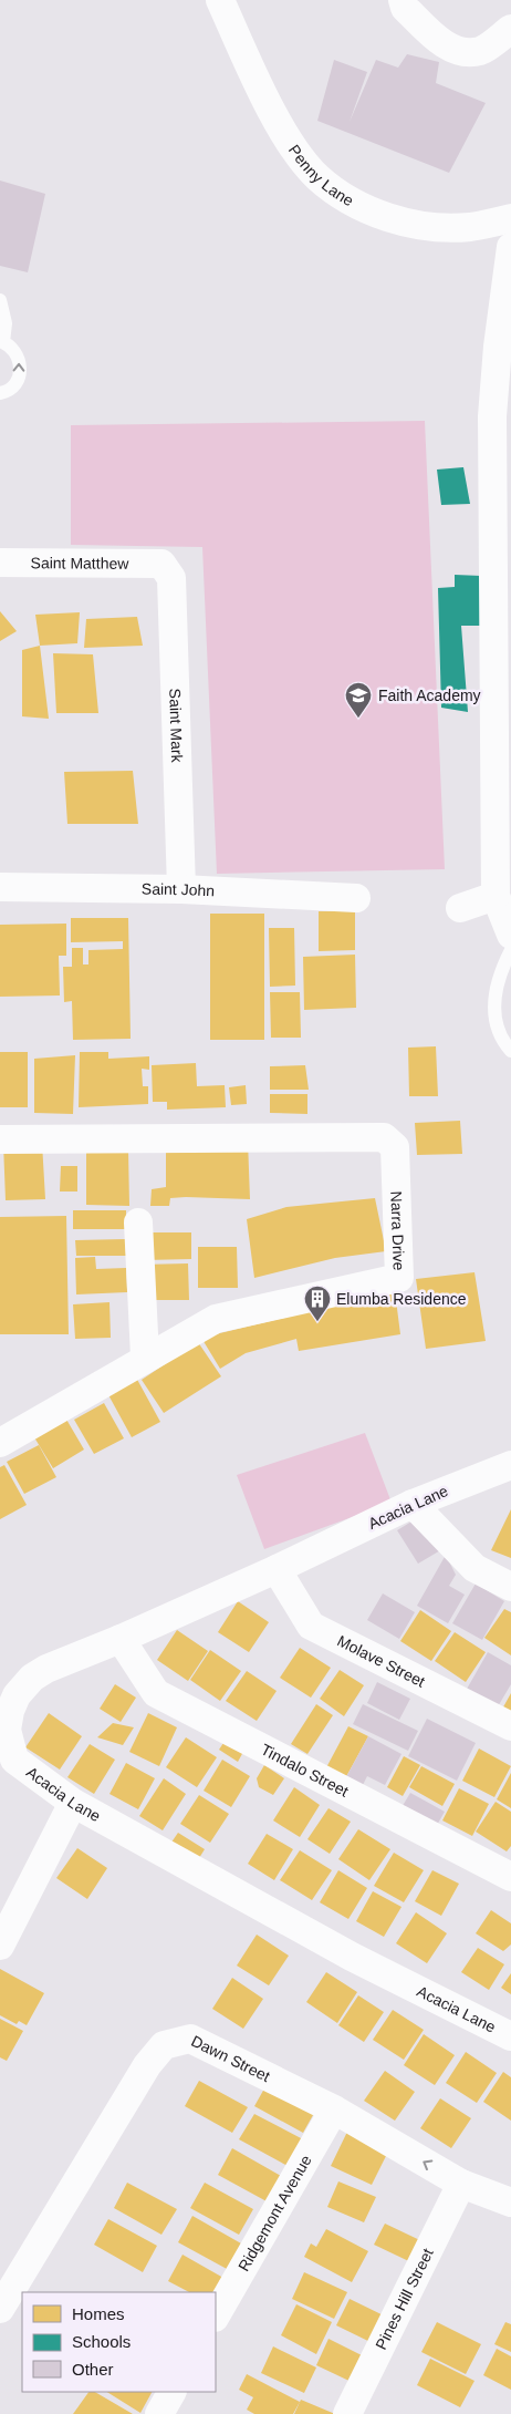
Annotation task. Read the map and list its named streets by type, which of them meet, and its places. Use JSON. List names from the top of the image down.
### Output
{
  "streets": {
    "street": [
      "Penny Lane",
      "Saint Matthew",
      "Saint Mark",
      "Saint John",
      "Narra Drive",
      "Acacia Lane",
      "Molave Street",
      "Tindalo Street",
      "Dawn Street",
      "Ridgemont Avenue",
      "Pines Hill Street"
    ]
  },
  "crossings": [
    ["Saint Matthew", "Saint Mark"],
    ["Saint Mark", "Saint John"],
    ["Acacia Lane", "Molave Street"],
    ["Acacia Lane", "Tindalo Street"],
    ["Dawn Street", "Ridgemont Avenue"],
    ["Dawn Street", "Pines Hill Street"]
  ],
  "places": {
    "school or university": ["Faith Academy"],
    "building": ["Elumba Residence"]
  },
  "legend": ["Homes", "Schools", "Other"]
}
